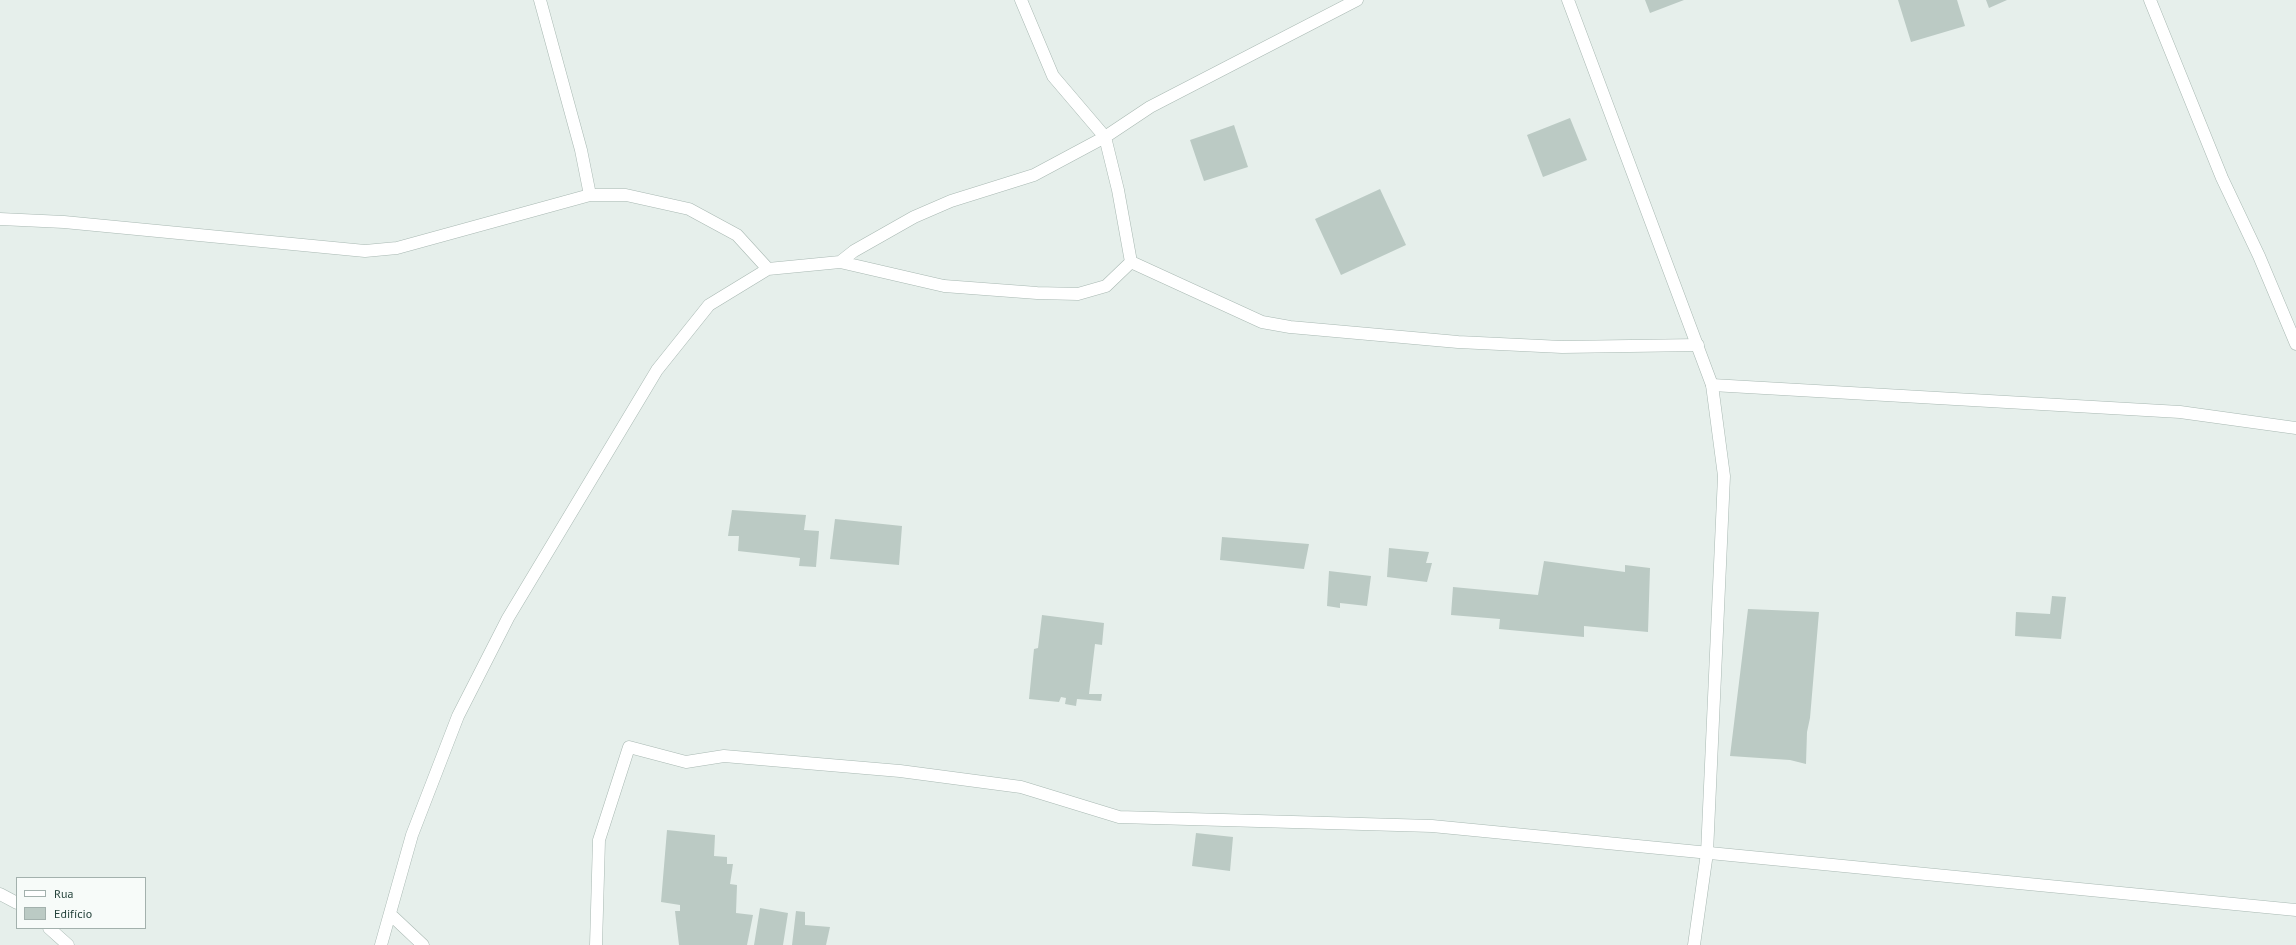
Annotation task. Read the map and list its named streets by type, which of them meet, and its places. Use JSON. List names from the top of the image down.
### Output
{
  "legend": ["Rua", "Edifício"]
}
